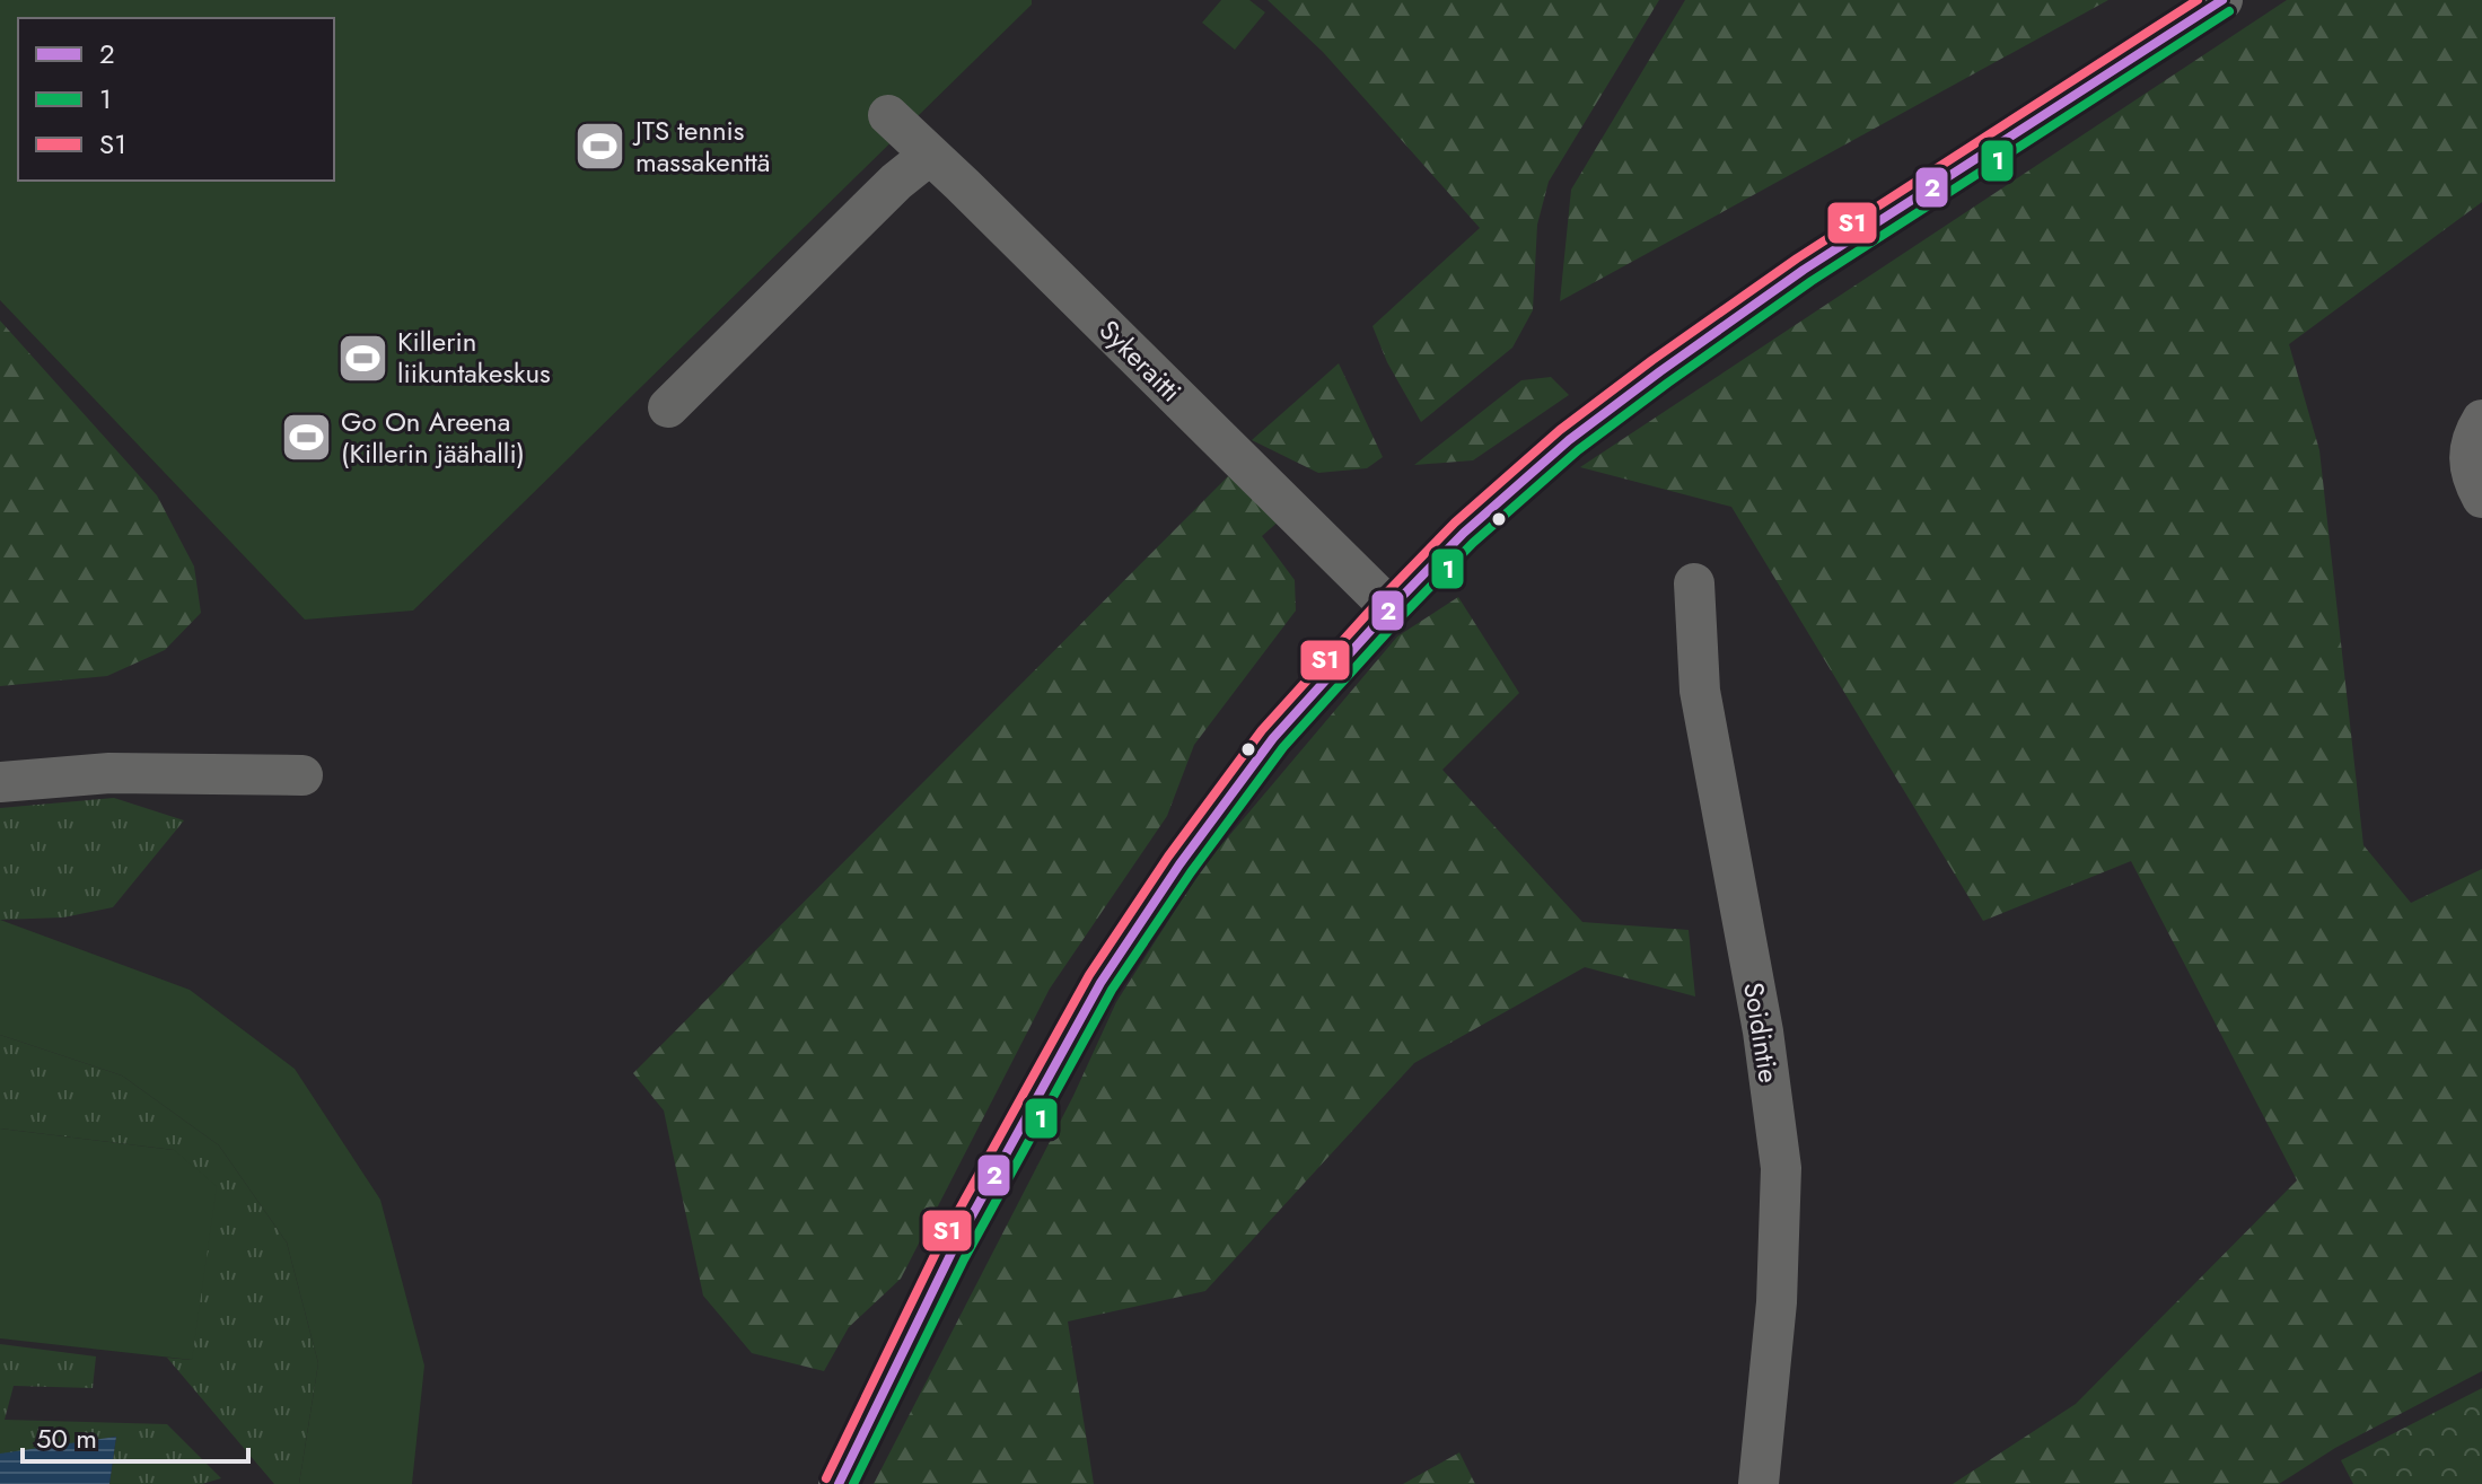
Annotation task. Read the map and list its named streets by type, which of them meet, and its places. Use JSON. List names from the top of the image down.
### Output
{
  "streets": {
    "street": ["Sykeraitti", "Soidintie"]
  },
  "places": {
    "sports": ["JTS tennis massakenttä", "Killerin liikuntakeskus", "Go On Areena (Killerin jäähalli)"]
  },
  "lines": ["transit line 2", "transit line S1", "transit line 1"],
  "legend": ["2", "1", "S1"],
  "scale_bar": "50 m"
}
